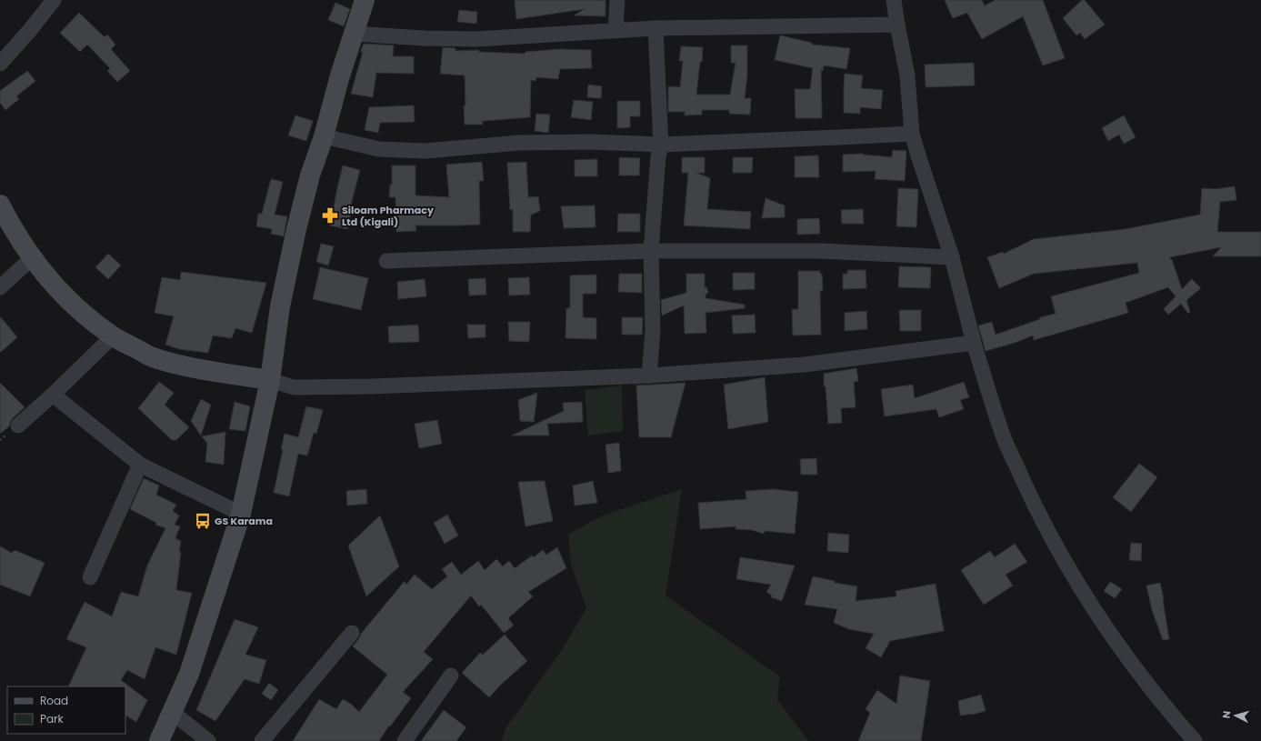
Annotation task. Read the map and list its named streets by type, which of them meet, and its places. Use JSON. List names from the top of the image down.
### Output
{
  "places": {
    "pharmacy": ["Siloam Pharmacy Ltd (Kigali)"],
    "bus stop": ["GS Karama"]
  },
  "legend": ["Road", "Park"],
  "north": "left"
}
